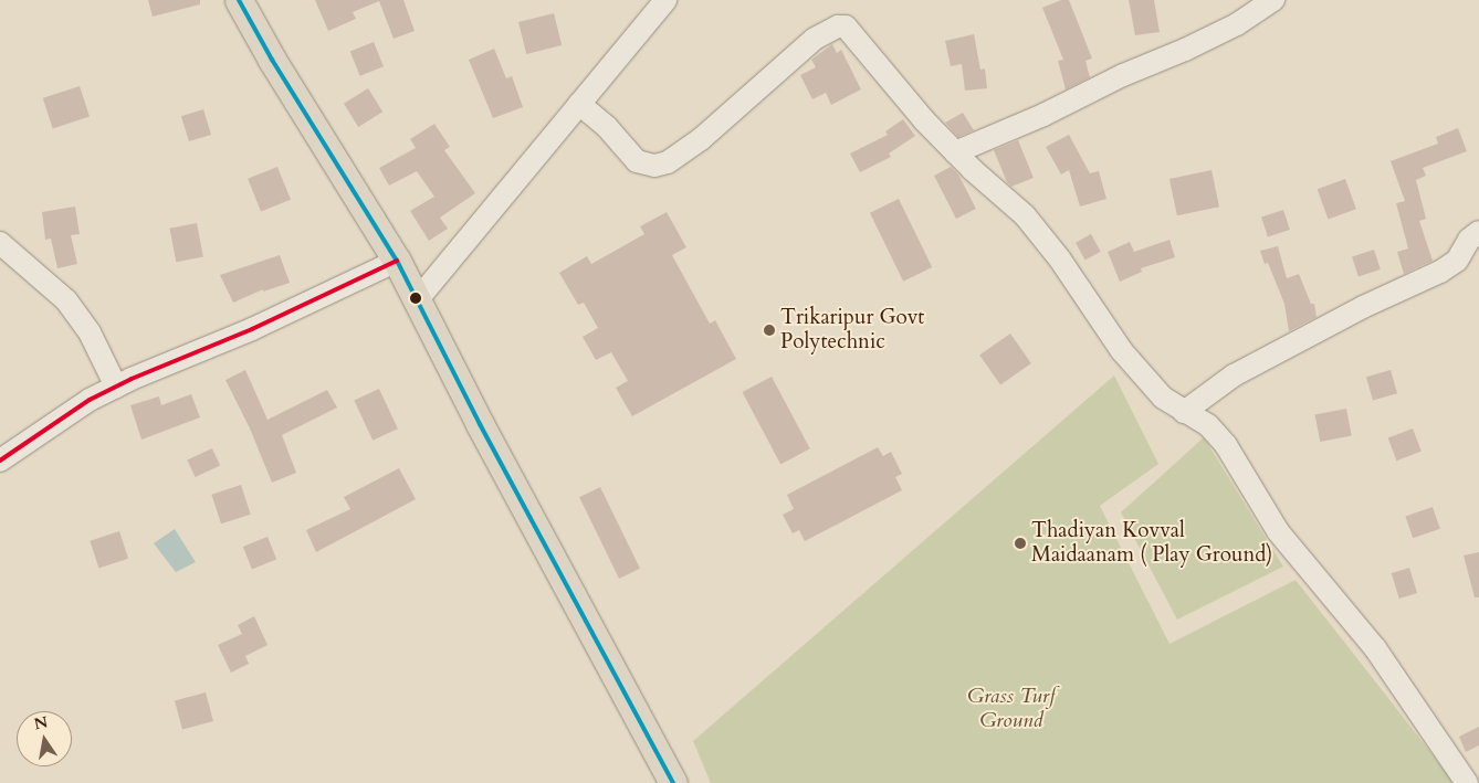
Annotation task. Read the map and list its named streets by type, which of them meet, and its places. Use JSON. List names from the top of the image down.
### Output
{
  "parks": ["Grass Turf Ground"],
  "places": ["Trikaripur Govt Polytechnic", "Thadiyan Kovval Maidaanam ( Play Ground)"],
  "north": "top"
}
